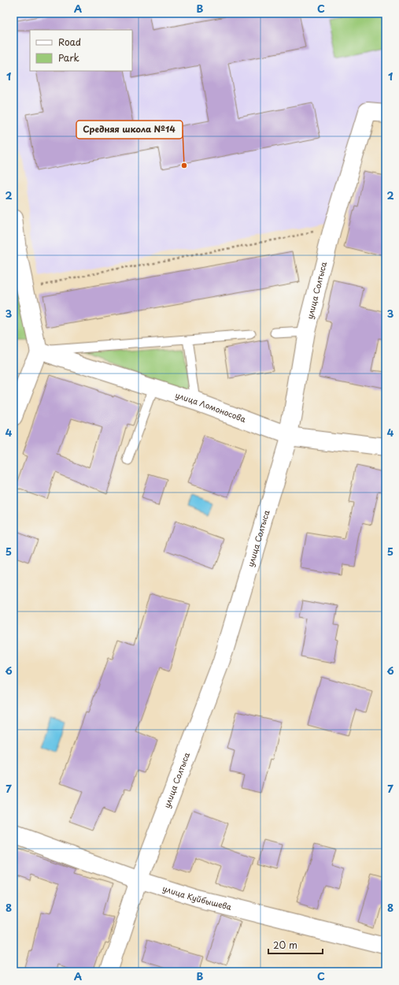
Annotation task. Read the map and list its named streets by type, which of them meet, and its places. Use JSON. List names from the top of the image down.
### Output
{
  "streets": {
    "street": ["улица Солтыса", "улица Ломоносова", "улица Куйбышева"]
  },
  "crossings": [
    ["улица Солтыса", "улица Ломоносова"],
    ["улица Солтыса", "улица Куйбышева"]
  ],
  "places": ["Средняя школа №14"],
  "legend": ["Road", "Park"],
  "scale_bar": "20 m",
  "grid": {
    "columns": ["A", "B", "C"],
    "rows": [
      "1",
      "2",
      "3",
      "4",
      "5",
      "6",
      "7",
      "8"
    ]
  }
}
